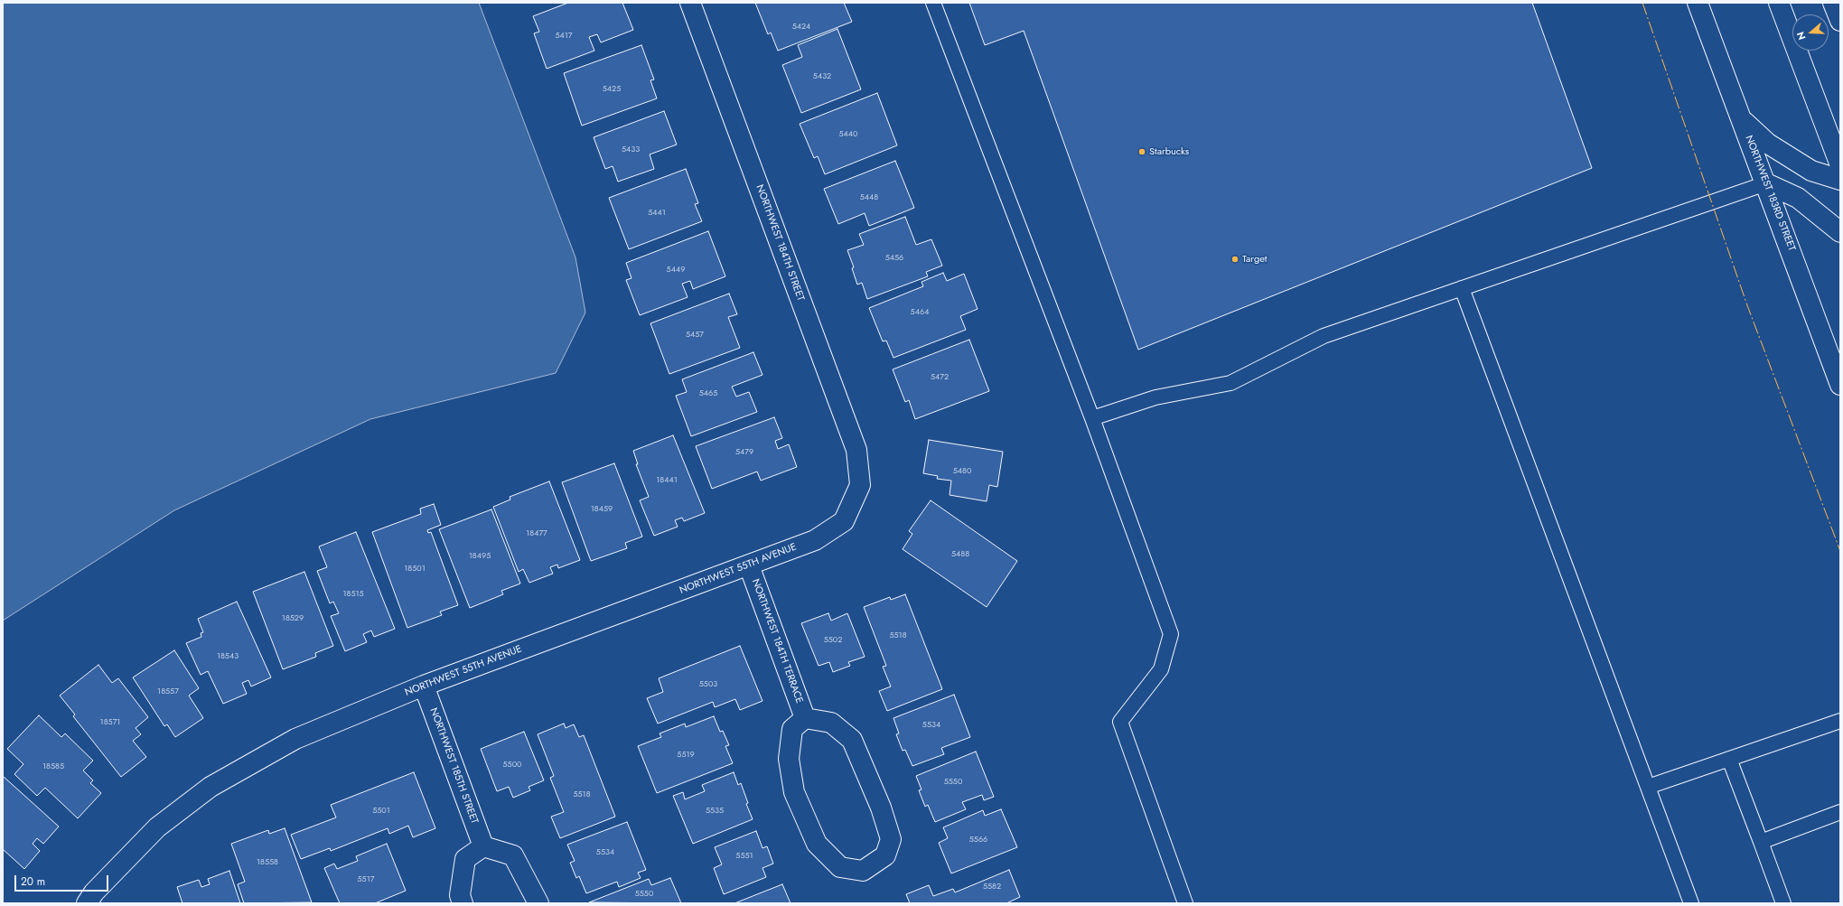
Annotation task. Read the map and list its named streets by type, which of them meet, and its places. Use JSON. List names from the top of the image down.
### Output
{
  "streets": {
    "street": [
      "NORTHWEST 183RD STREET",
      "NORTHWEST 184TH STREET",
      "NORTHWEST 55TH AVENUE",
      "NORTHWEST 184TH TERRACE",
      "NORTHWEST 185TH STREET"
    ]
  },
  "crossings": [
    ["NORTHWEST 184TH STREET", "NORTHWEST 55TH AVENUE"],
    ["NORTHWEST 55TH AVENUE", "NORTHWEST 184TH TERRACE"],
    ["NORTHWEST 55TH AVENUE", "NORTHWEST 185TH STREET"]
  ],
  "places": ["Starbucks", "Target"],
  "house_numbers": [
    "5424",
    "5417",
    "5432",
    "5425",
    "5440",
    "5433",
    "5448",
    "5441",
    "5456",
    "5449",
    "5464",
    "5457",
    "5472",
    "5465",
    "5479",
    "5480",
    "18441",
    "18459",
    "18477",
    "5488",
    "18495",
    "18501",
    "18515",
    "18529",
    "5518",
    "5502",
    "18543",
    "5503",
    "18557",
    "18571",
    "5534",
    "5519",
    "5500",
    "18585",
    "5550",
    "5518",
    "5501",
    "5535",
    "5566",
    "5534",
    "5551",
    "18558",
    "5517",
    "5582",
    "5550"
  ],
  "scale_bar": "20 m",
  "north": "left"
}
